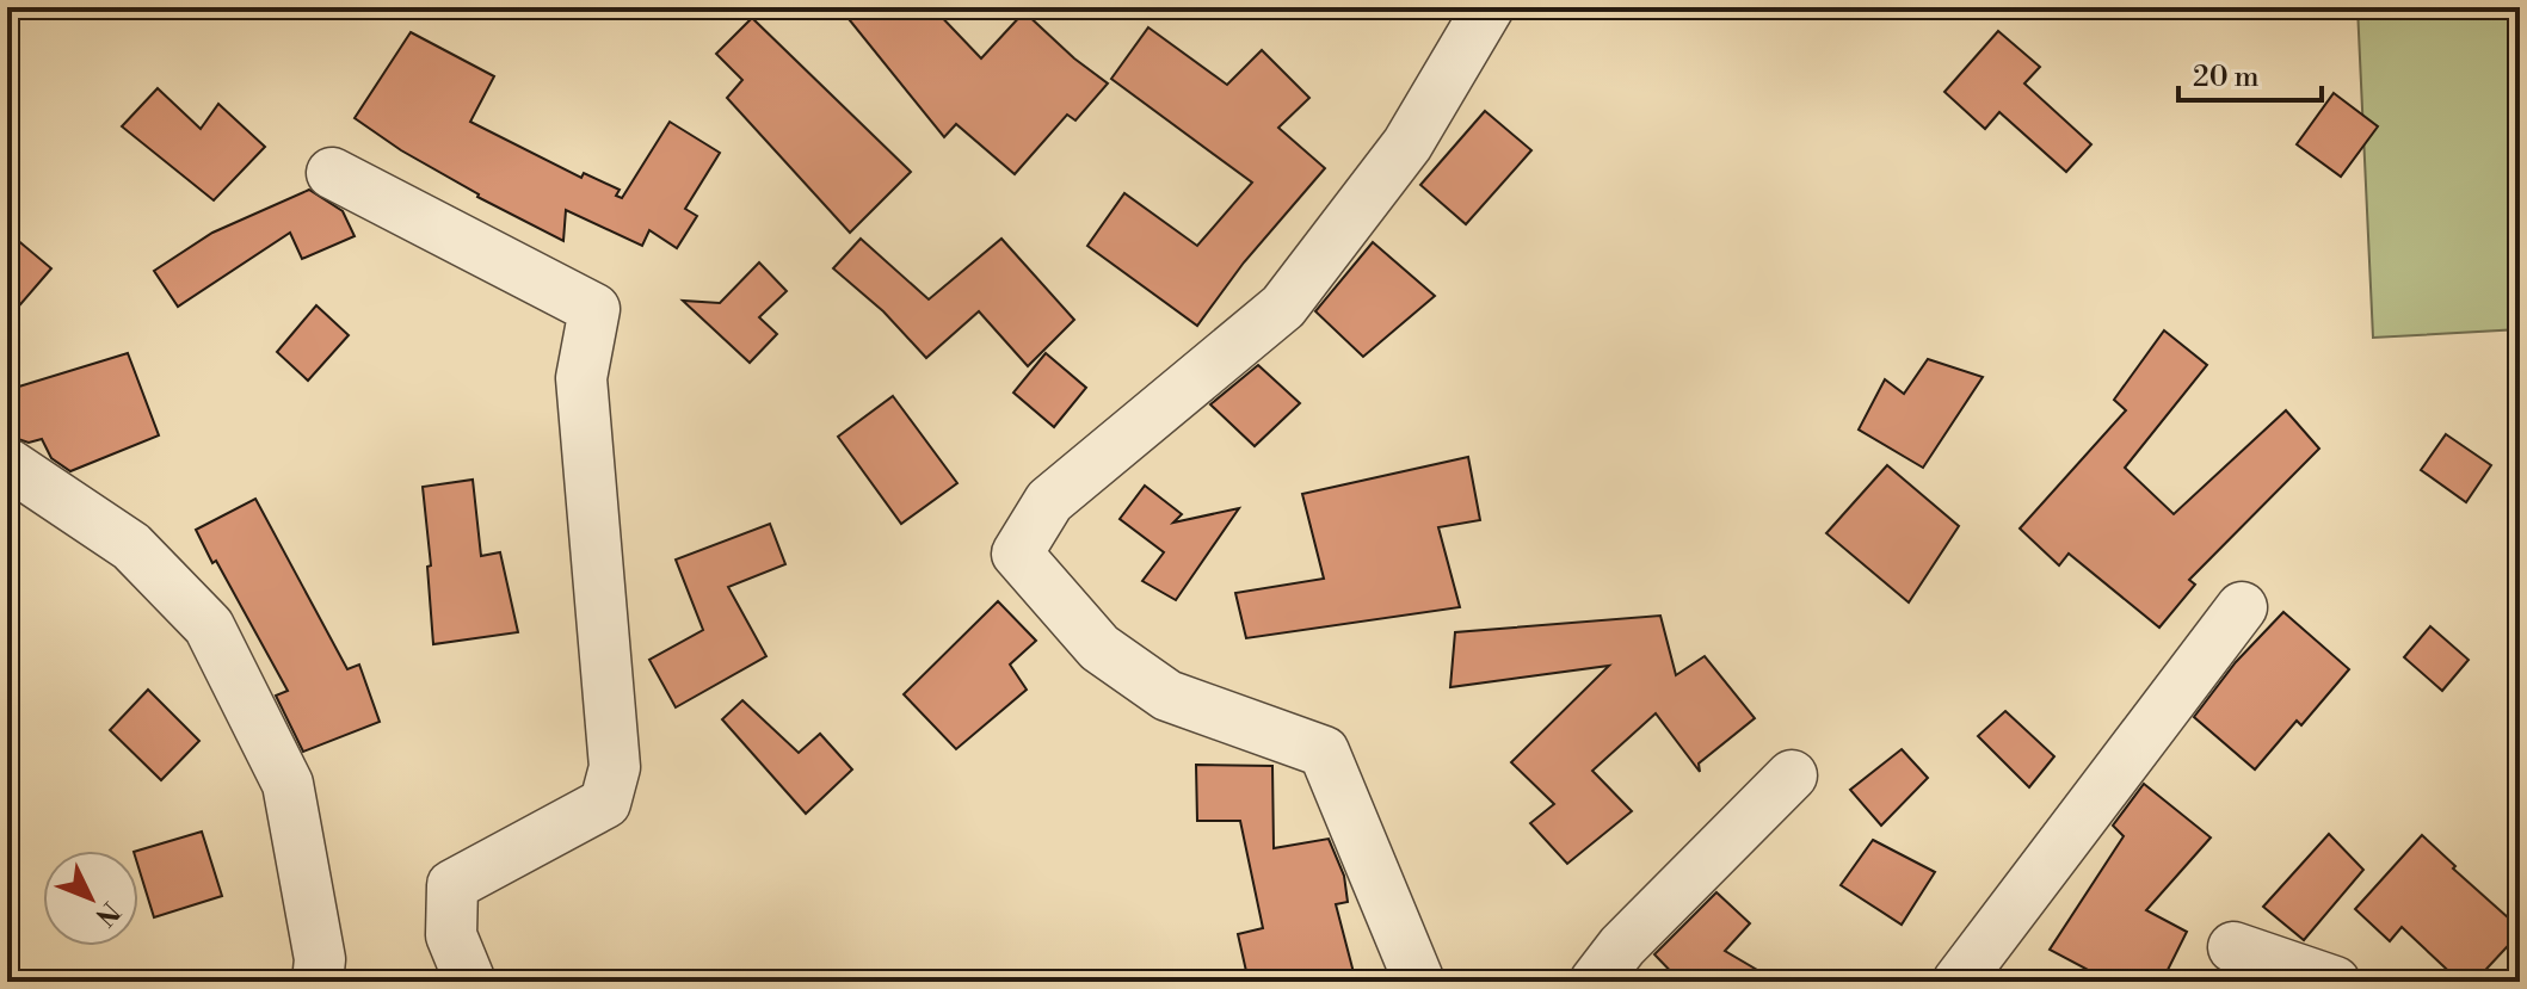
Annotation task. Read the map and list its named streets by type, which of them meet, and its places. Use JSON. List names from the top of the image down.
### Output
{
  "scale_bar": "20 m",
  "north": "bottom right"
}
